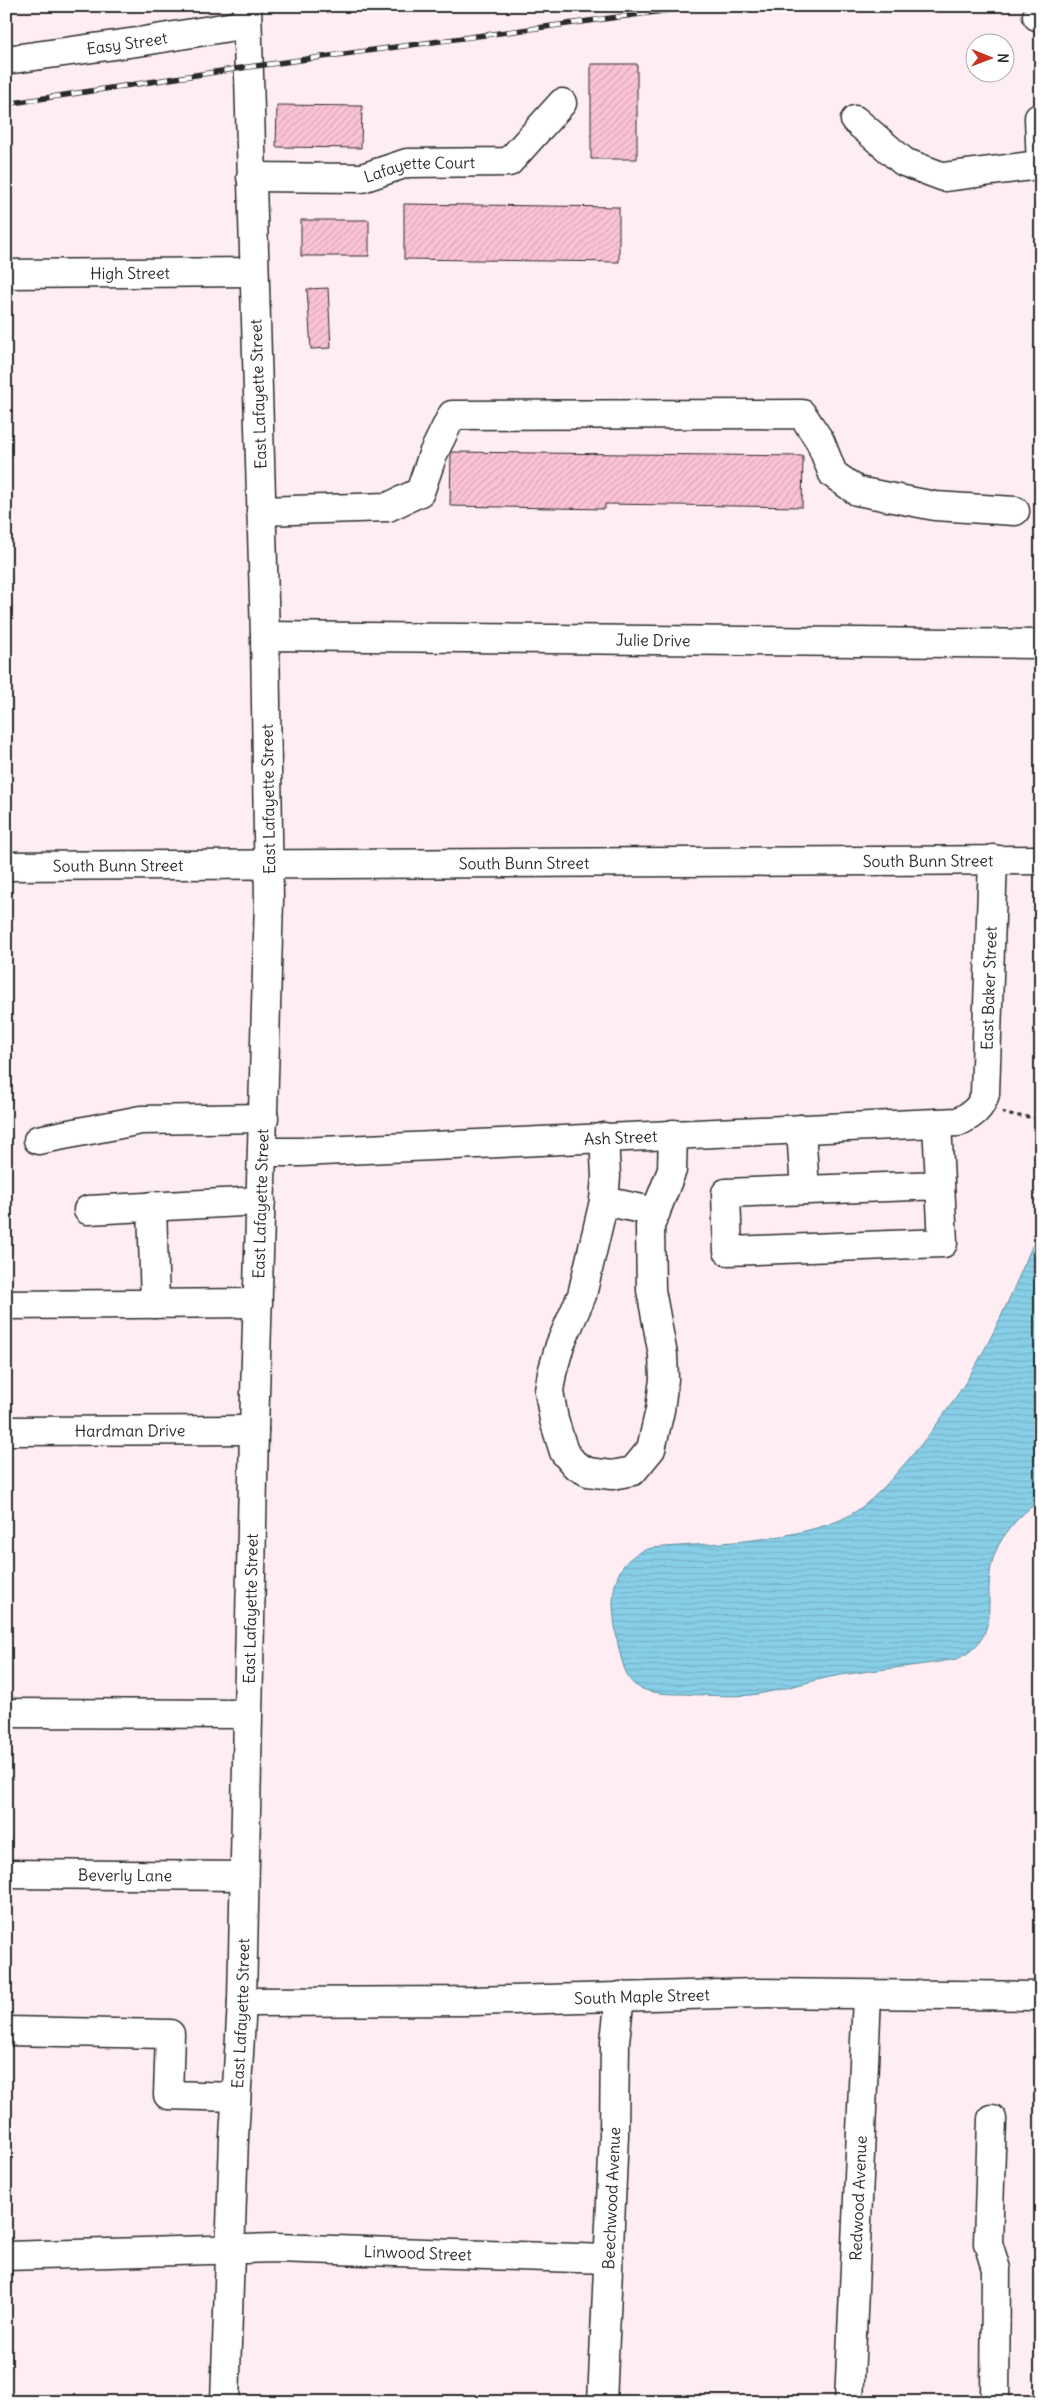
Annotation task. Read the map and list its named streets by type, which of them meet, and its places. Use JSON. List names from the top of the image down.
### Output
{
  "streets": {
    "street": [
      "Easy Street",
      "Lafayette Court",
      "High Street",
      "East Lafayette Street",
      "Julie Drive",
      "South Bunn Street",
      "East Baker Street",
      "Ash Street",
      "Hardman Drive",
      "Beverly Lane",
      "South Maple Street",
      "Beechwood Avenue",
      "Redwood Avenue",
      "Linwood Street"
    ]
  },
  "crossings": [
    ["Easy Street", "East Lafayette Street"],
    ["Lafayette Court", "East Lafayette Street"],
    ["High Street", "East Lafayette Street"],
    ["East Lafayette Street", "Julie Drive"],
    ["East Lafayette Street", "South Bunn Street"],
    ["East Lafayette Street", "Ash Street"],
    ["East Lafayette Street", "Hardman Drive"],
    ["East Lafayette Street", "Beverly Lane"],
    ["East Lafayette Street", "South Maple Street"],
    ["East Lafayette Street", "Linwood Street"],
    ["South Bunn Street", "East Baker Street"],
    ["East Baker Street", "Ash Street"],
    ["South Maple Street", "Beechwood Avenue"],
    ["South Maple Street", "Redwood Avenue"],
    ["Beechwood Avenue", "Linwood Street"]
  ],
  "north": "right"
}
